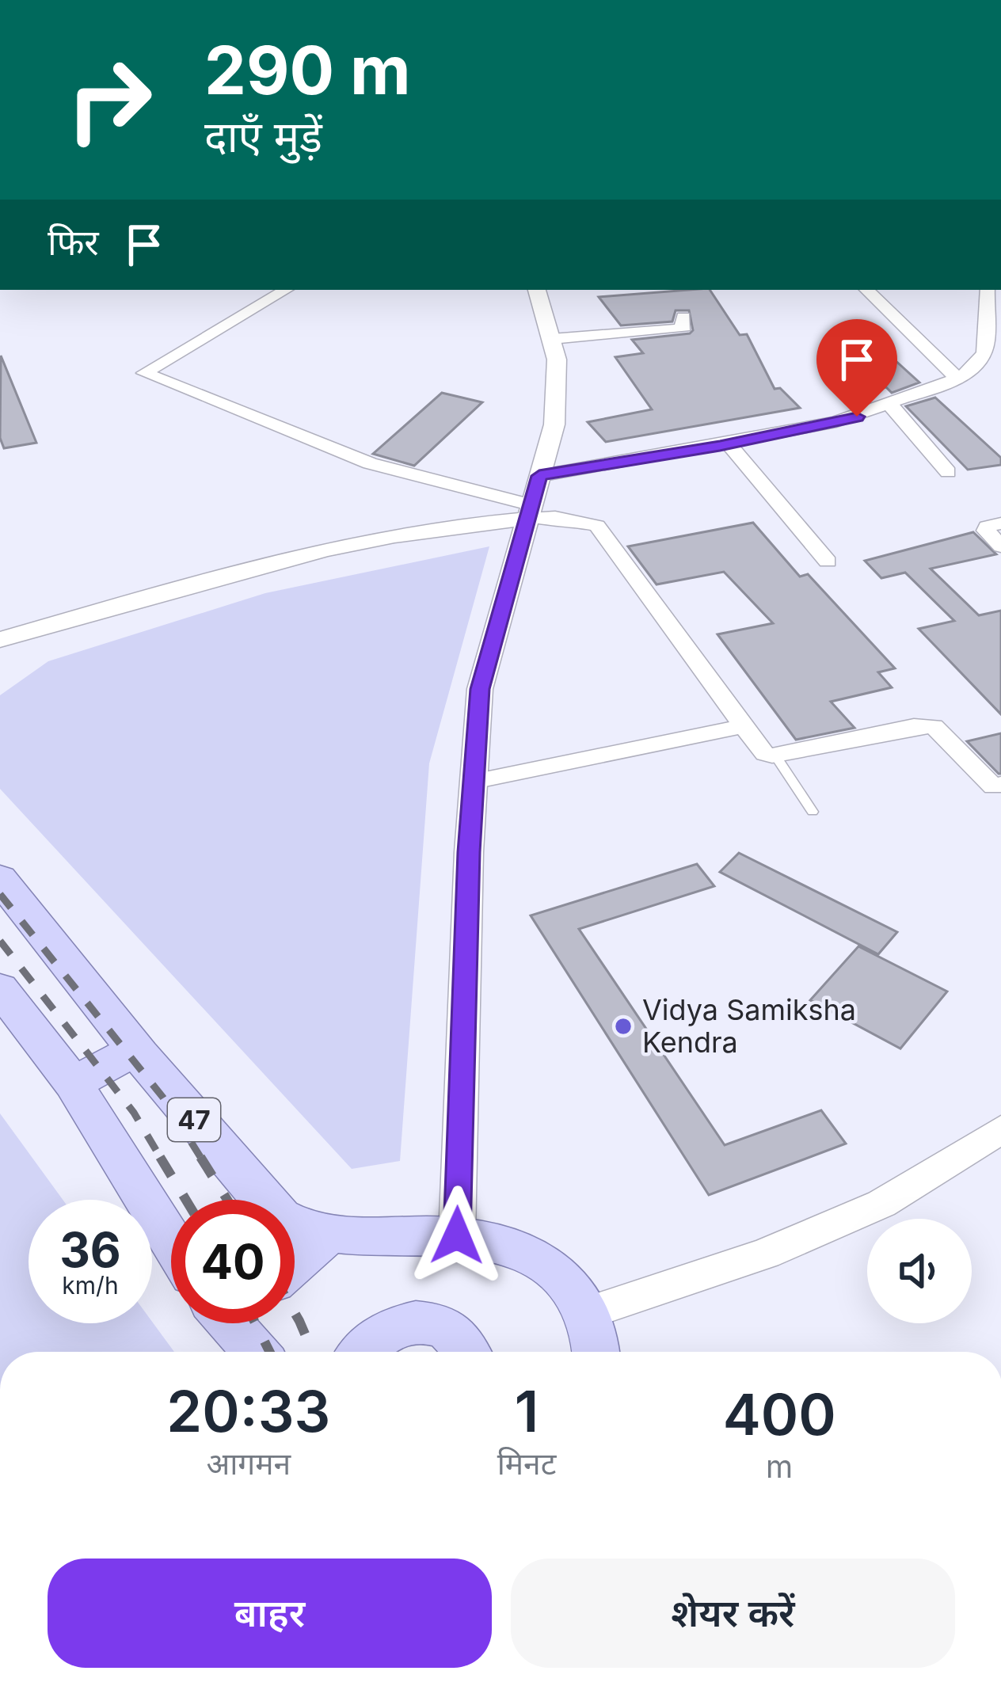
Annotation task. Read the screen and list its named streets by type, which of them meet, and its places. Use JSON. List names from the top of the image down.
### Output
{
  "streets": {
    "main road": ["47"]
  },
  "places": ["Vidya Samiksha Kendra"],
  "page": {
    "turn": ["290 m", "दाएँ मुड़ें"],
    "then": "फिर",
    "speed": "36 km/h",
    "limit": "40",
    "eta": [
      "20:33",
      "आगमन",
      "1",
      "मिनट",
      "400",
      "m"
    ],
    "buttons": ["बाहर", "शेयर करें"]
  }
}
